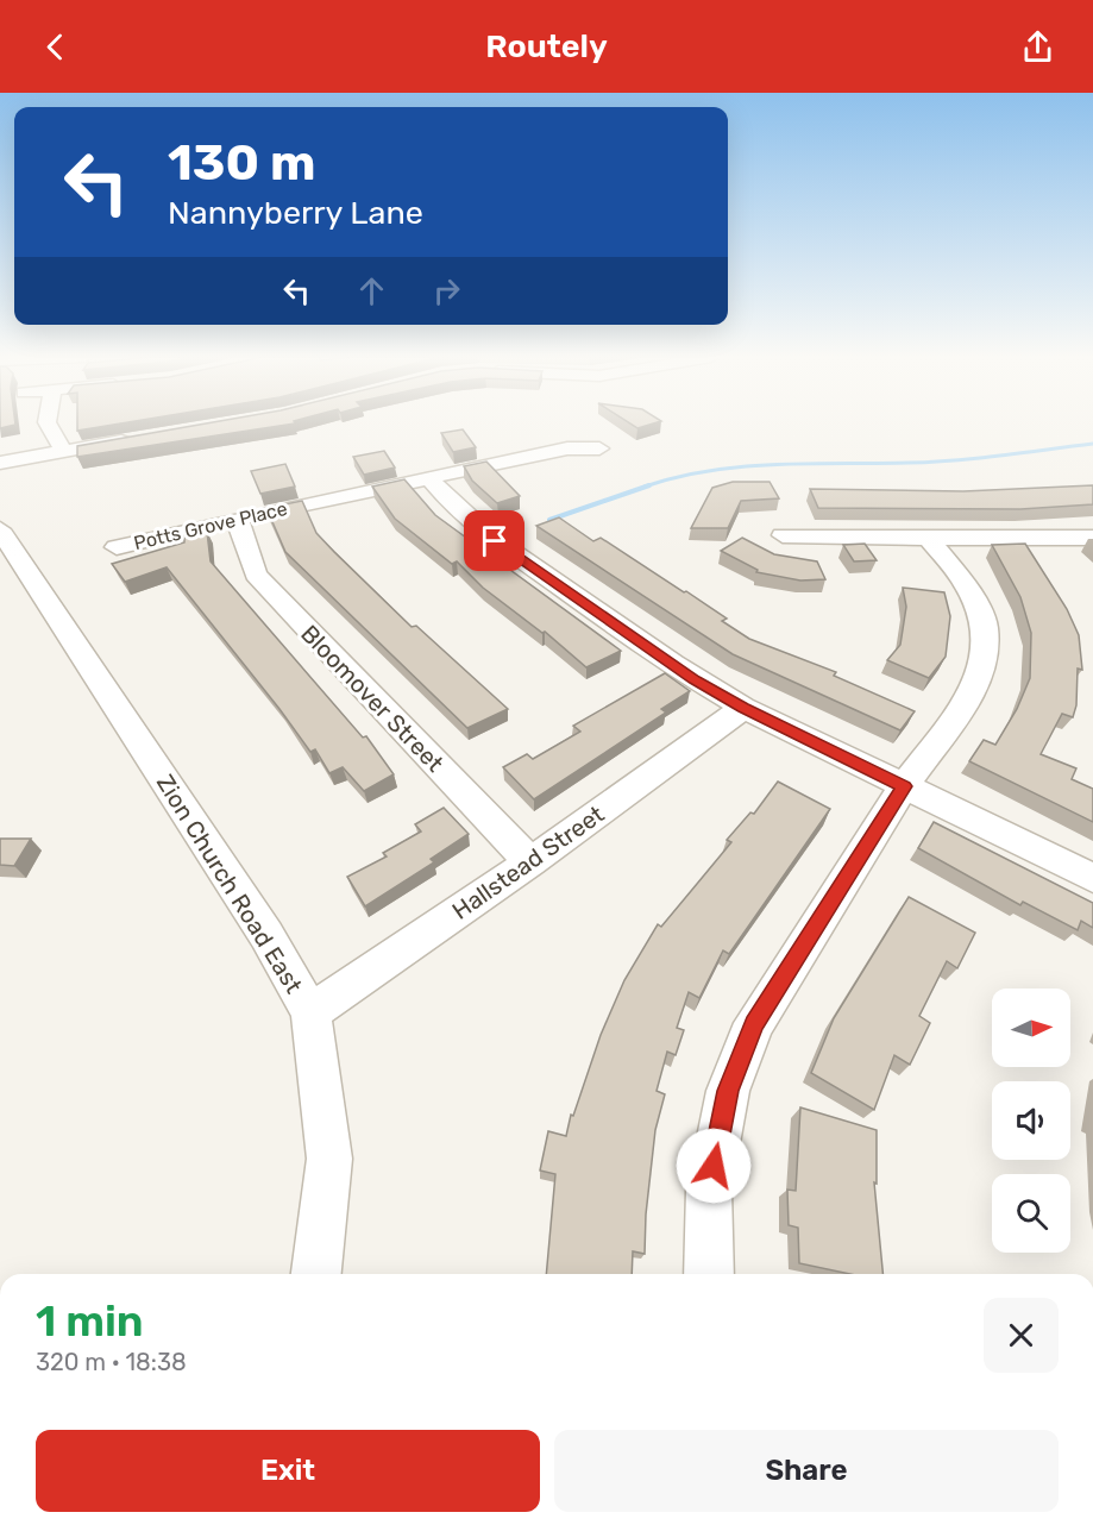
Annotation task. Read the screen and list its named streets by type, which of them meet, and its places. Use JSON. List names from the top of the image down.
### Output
{
  "streets": {
    "street": [
      "Potts Grove Place",
      "Bloomover Street",
      "Hallstead Street",
      "Zion Church Road East"
    ]
  },
  "crossings": [
    ["Potts Grove Place", "Bloomover Street"],
    ["Bloomover Street", "Hallstead Street"],
    ["Hallstead Street", "Zion Church Road East"]
  ],
  "north": "right",
  "page": {
    "header": "Routely",
    "turn": ["130 m", "Nannyberry Lane"],
    "heading": ["1 min", "320 m · 18:38"],
    "buttons": ["Exit", "Share"]
  }
}
